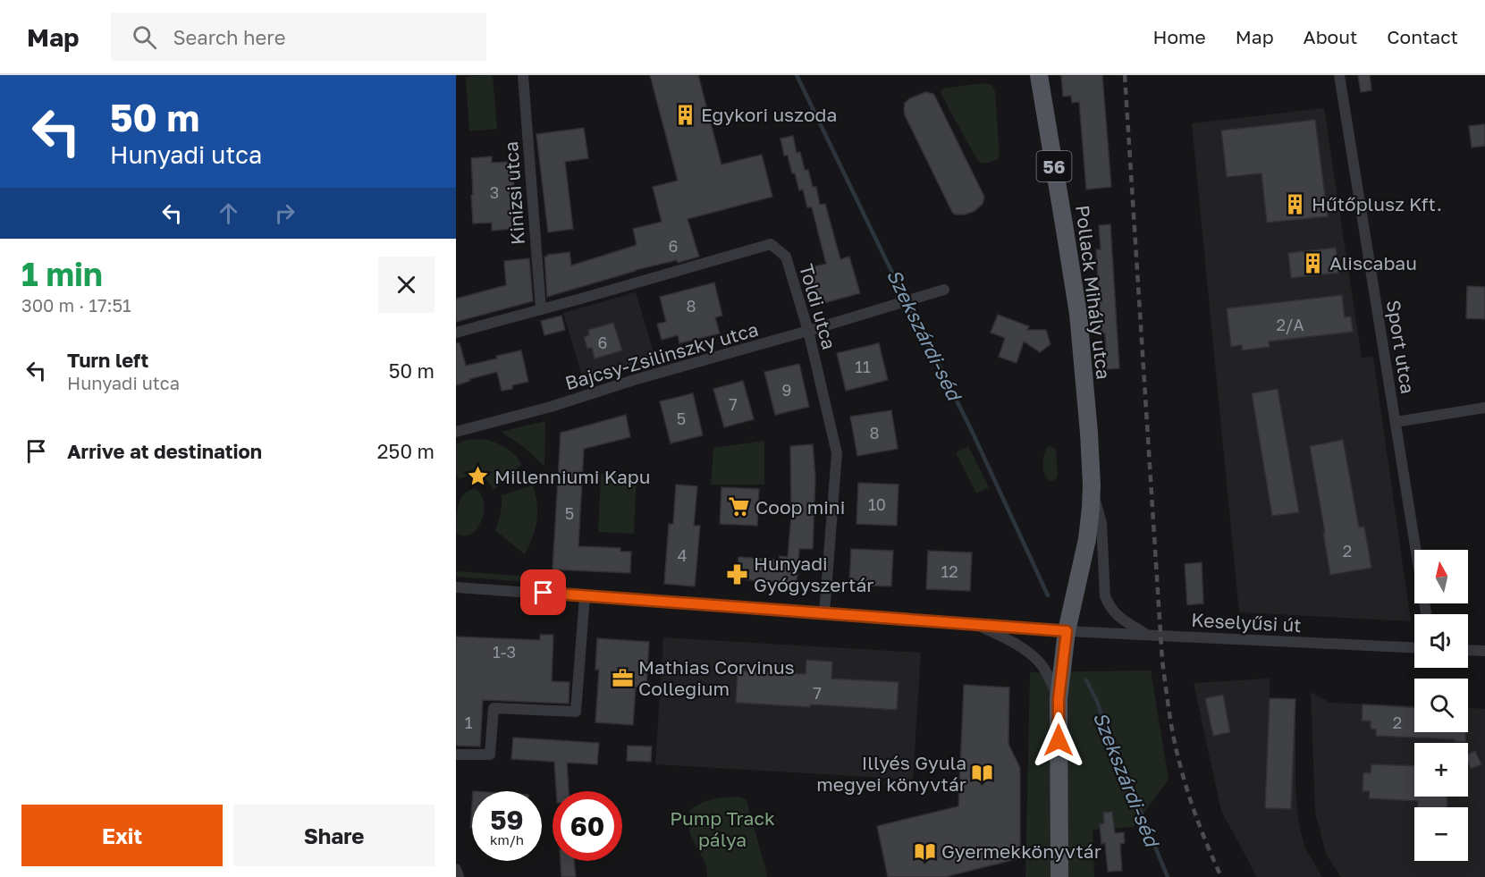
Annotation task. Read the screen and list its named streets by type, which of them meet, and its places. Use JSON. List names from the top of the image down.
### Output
{
  "streets": {
    "main road": ["56", "Pollack Mihály utca"],
    "street": [
      "Kinizsi utca",
      "Toldi utca",
      "Sport utca",
      "Bajcsy-Zsilinszky utca",
      "Keselyűsi út"
    ]
  },
  "crossings": [
    ["56", "Pollack Mihály utca"],
    ["56", "Keselyűsi út"],
    ["Kinizsi utca", "Toldi utca"],
    ["Pollack Mihály utca", "Keselyűsi út"],
    ["Toldi utca", "Bajcsy-Zsilinszky utca"],
    ["Toldi utca", "Keselyűsi út"]
  ],
  "water": ["Szekszárdi-séd"],
  "parks": ["Pump Track pálya"],
  "places": {
    "building": ["Egykori uszoda", "Hűtőplusz Kft.", "Aliscabau"],
    "place": ["Millenniumi Kapu"],
    "supermarket": ["Coop mini"],
    "pharmacy": ["Hunyadi Gyógyszertár"],
    "office": ["Mathias Corvinus Collegium"],
    "library": ["Illyés Gyula megyei könyvtár", "Gyermekkönyvtár"]
  },
  "house_numbers": [
    "3",
    "6",
    "8",
    "2/A",
    "6",
    "11",
    "9",
    "7",
    "5",
    "8",
    "10",
    "5",
    "2",
    "4",
    "12",
    "1-3",
    "7",
    "1",
    "2"
  ],
  "north": "top",
  "page": {
    "header": "Map",
    "search": "Search here",
    "nav": [
      "Home",
      "Map",
      "About",
      "Contact"
    ],
    "turn": ["50 m", "Hunyadi utca"],
    "heading": ["1 min", "300 m · 17:51"],
    "list": [
      {
        "name": "Turn left",
        "note": "Hunyadi utca",
        "value": "50 m"
      },
      {
        "name": "Arrive at destination",
        "value": "250 m"
      }
    ],
    "map_buttons": ["+", "−"],
    "speed": "59 km/h",
    "limit": "60",
    "buttons": ["Exit", "Share"]
  }
}
